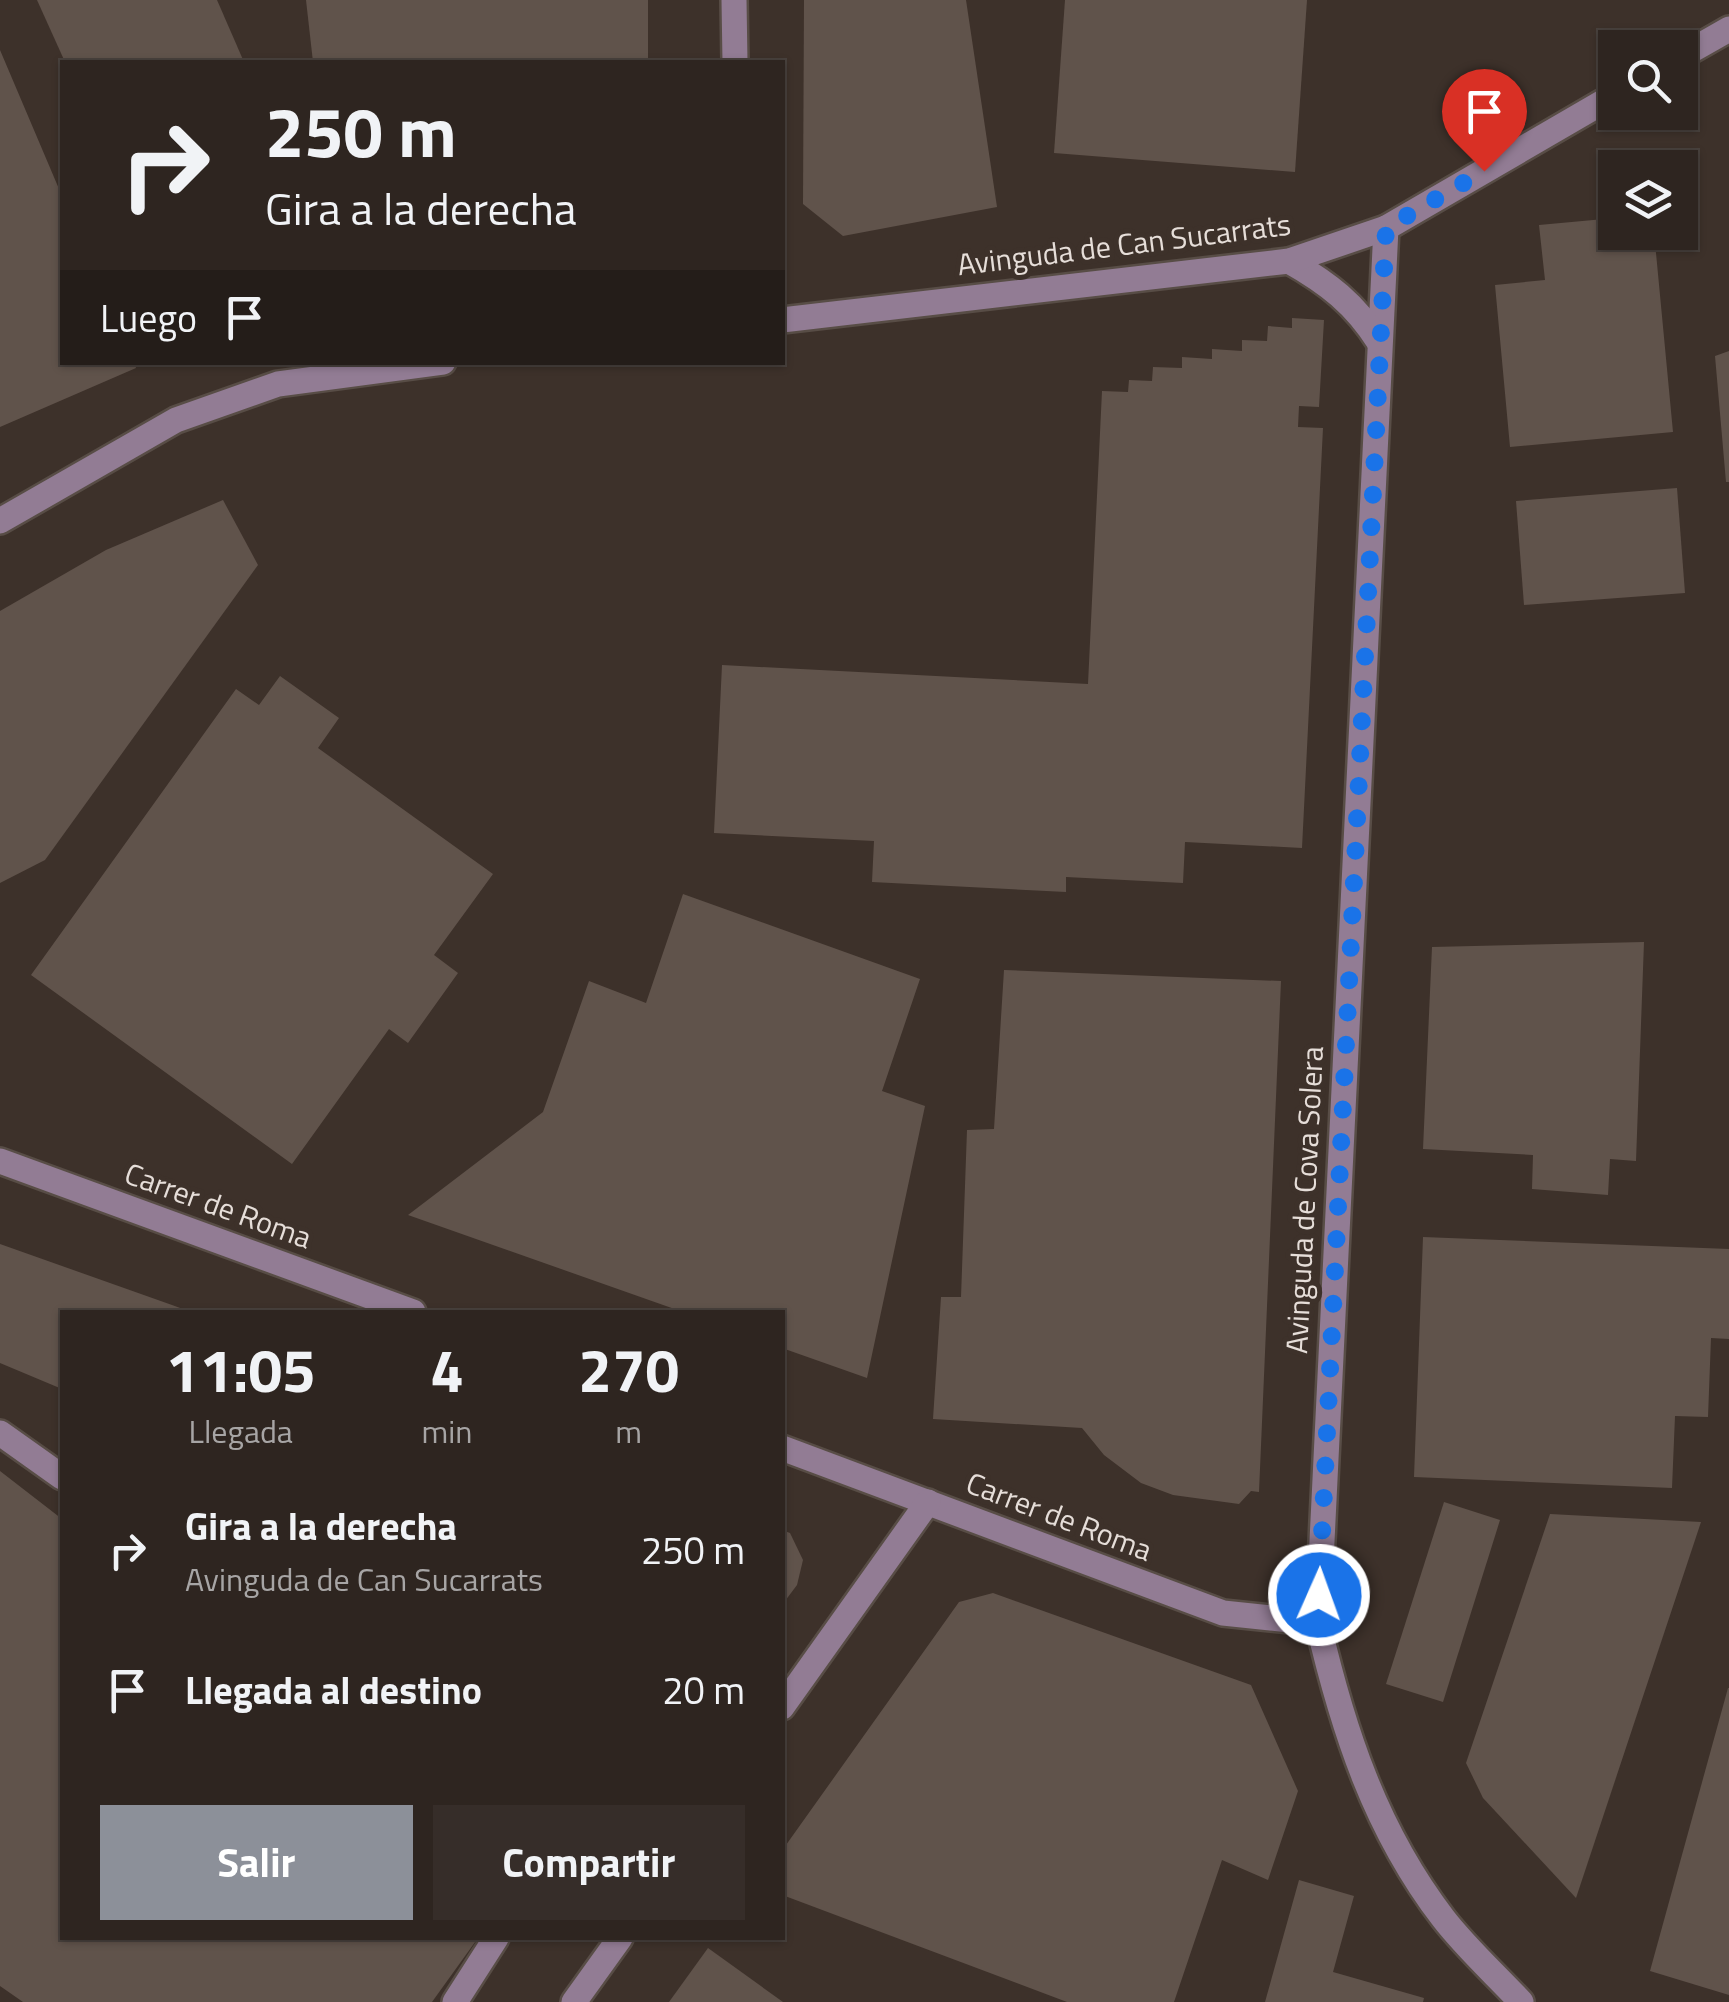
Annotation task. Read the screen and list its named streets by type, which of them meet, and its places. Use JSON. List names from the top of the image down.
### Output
{
  "streets": {
    "street": ["Avinguda de Can Sucarrats", "Avinguda de Cova Solera", "Carrer de Roma"]
  },
  "crossings": [
    ["Avinguda de Can Sucarrats", "Avinguda de Cova Solera"],
    ["Avinguda de Cova Solera", "Carrer de Roma"]
  ],
  "page": {
    "turn": ["250 m", "Gira a la derecha"],
    "then": "Luego",
    "eta": [
      "11:05",
      "Llegada",
      "4",
      "min",
      "270",
      "m"
    ],
    "list": [
      {
        "name": "Gira a la derecha",
        "note": "Avinguda de Can Sucarrats",
        "value": "250 m"
      },
      {
        "name": "Llegada al destino",
        "value": "20 m"
      }
    ],
    "buttons": ["Salir", "Compartir"]
  }
}
